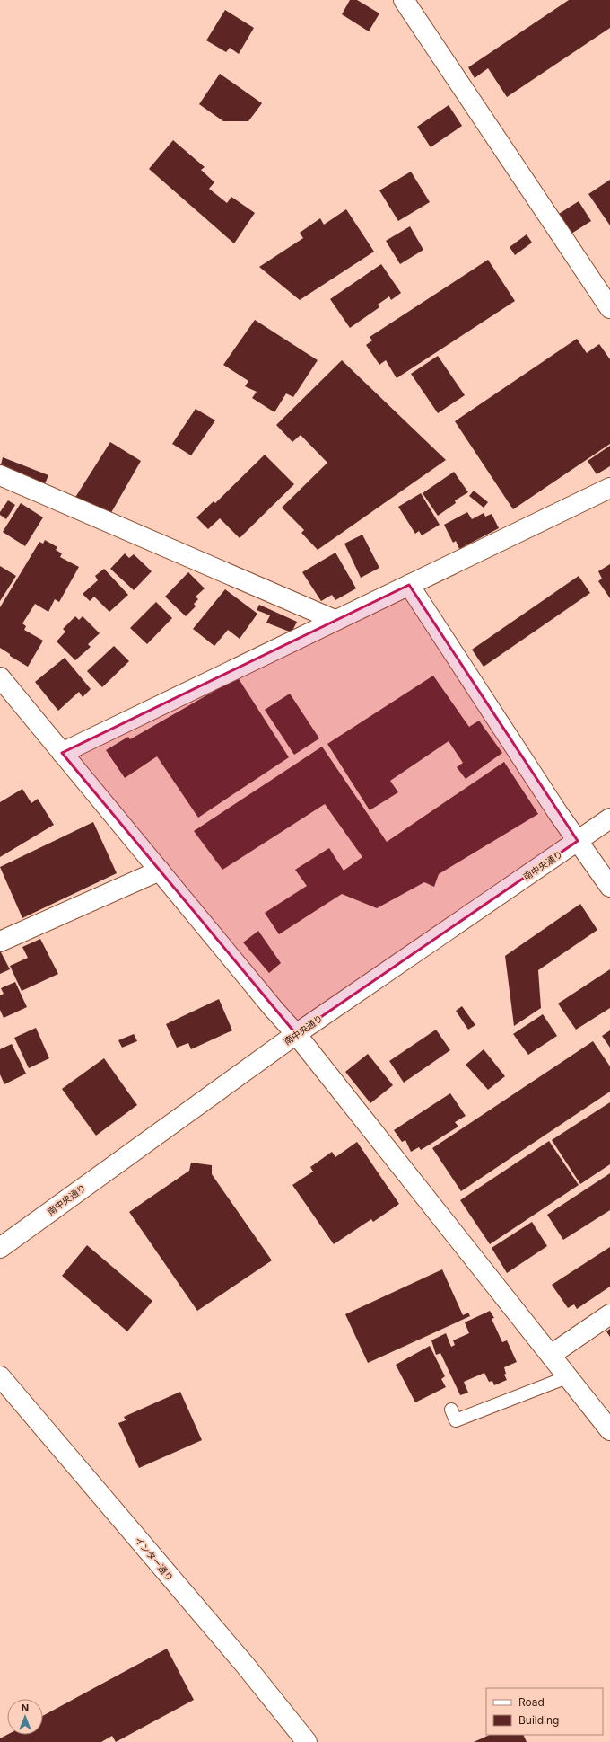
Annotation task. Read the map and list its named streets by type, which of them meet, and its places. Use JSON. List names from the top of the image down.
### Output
{
  "streets": {
    "street": ["南中央通り", "インター通り"]
  },
  "legend": ["Road", "Building"],
  "north": "top"
}
